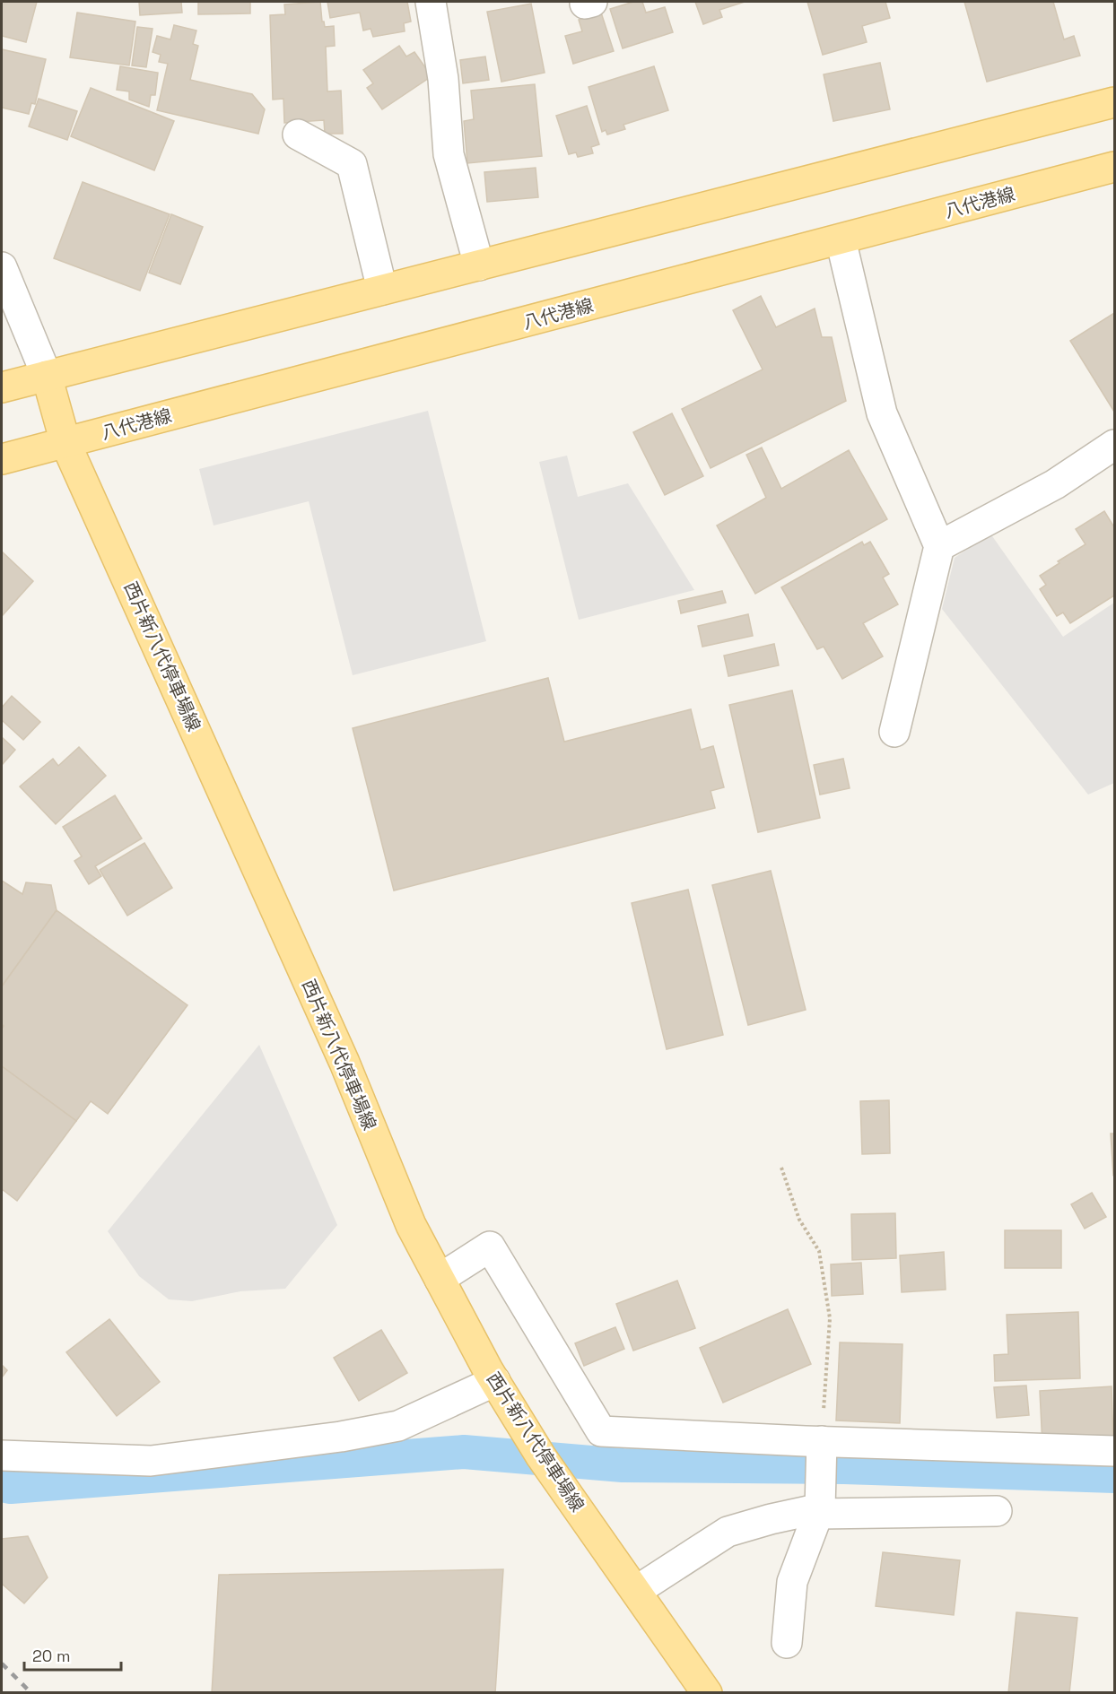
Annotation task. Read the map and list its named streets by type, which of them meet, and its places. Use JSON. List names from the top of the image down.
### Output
{
  "streets": {
    "main road": ["八代港線", "西片新八代停車場線"]
  },
  "crossings": [
    ["八代港線", "西片新八代停車場線"]
  ],
  "scale_bar": "20 m"
}
